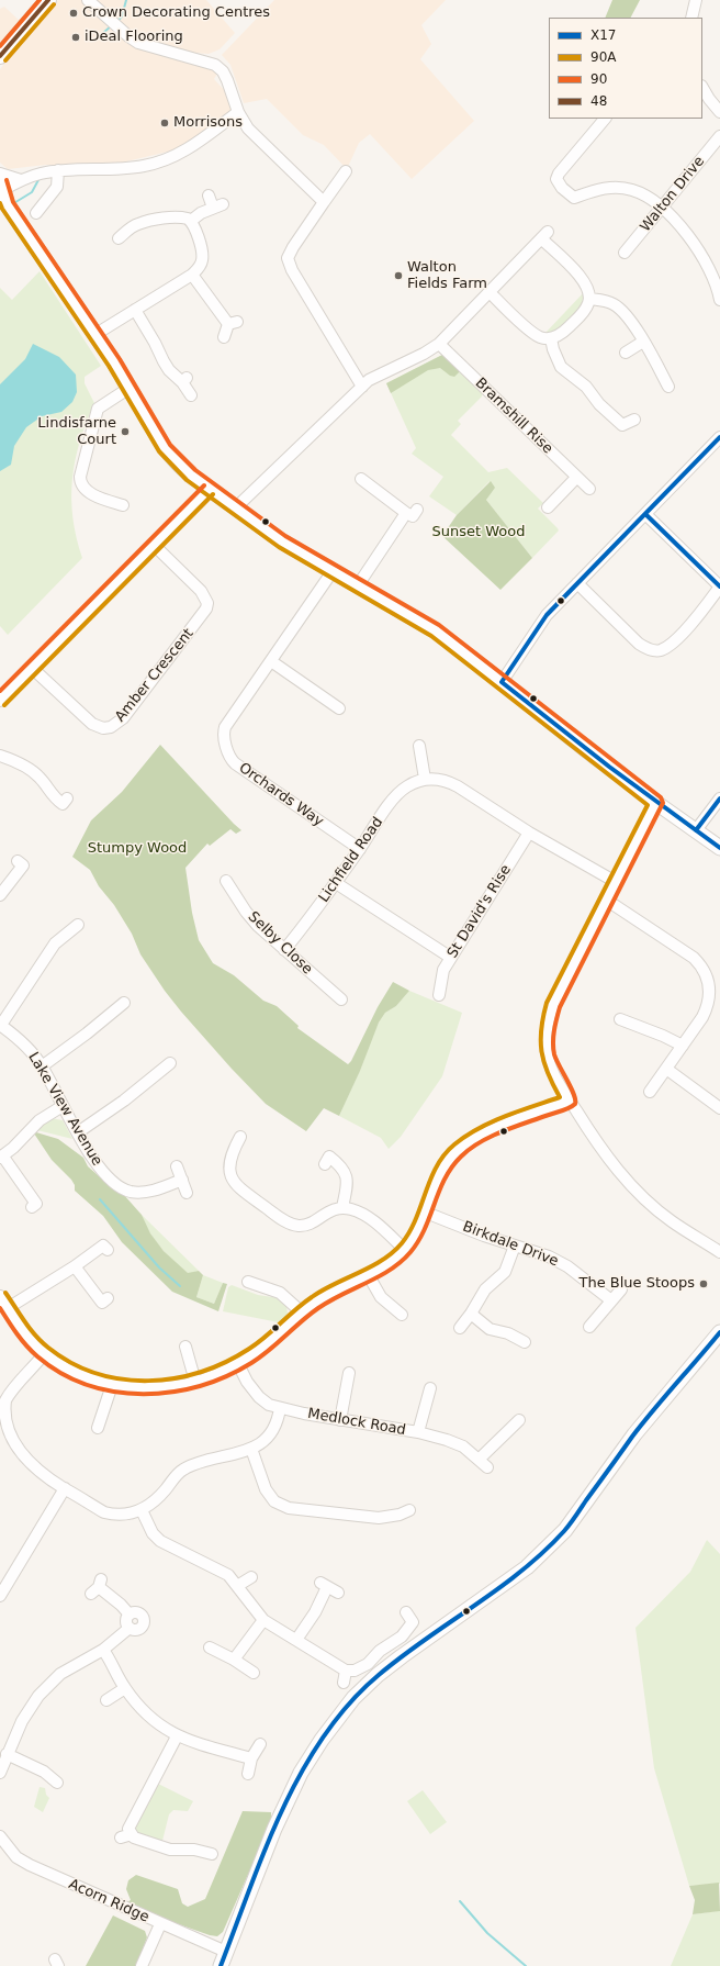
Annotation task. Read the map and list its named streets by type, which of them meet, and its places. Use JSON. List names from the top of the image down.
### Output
{
  "streets": {
    "street": [
      "Walton Drive",
      "Bramshill Rise",
      "Amber Crescent",
      "Orchards Way",
      "Lichfield Road",
      "St David's Rise",
      "Selby Close",
      "Lake View Avenue",
      "Birkdale Drive",
      "Medlock Road",
      "Acorn Ridge"
    ]
  },
  "crossings": [
    ["Orchards Way", "Lichfield Road"],
    ["Lichfield Road", "Selby Close"]
  ],
  "parks": ["Sunset Wood", "Stumpy Wood"],
  "places": [
    "Crown Decorating Centres",
    "iDeal Flooring",
    "Morrisons",
    "Walton Fields Farm",
    "Lindisfarne Court",
    "The Blue Stoops"
  ],
  "lines": [
    "transit line 90",
    "transit line 48",
    "transit line 90A",
    "transit line X17"
  ],
  "legend": [
    "X17",
    "90A",
    "90",
    "48"
  ]
}
